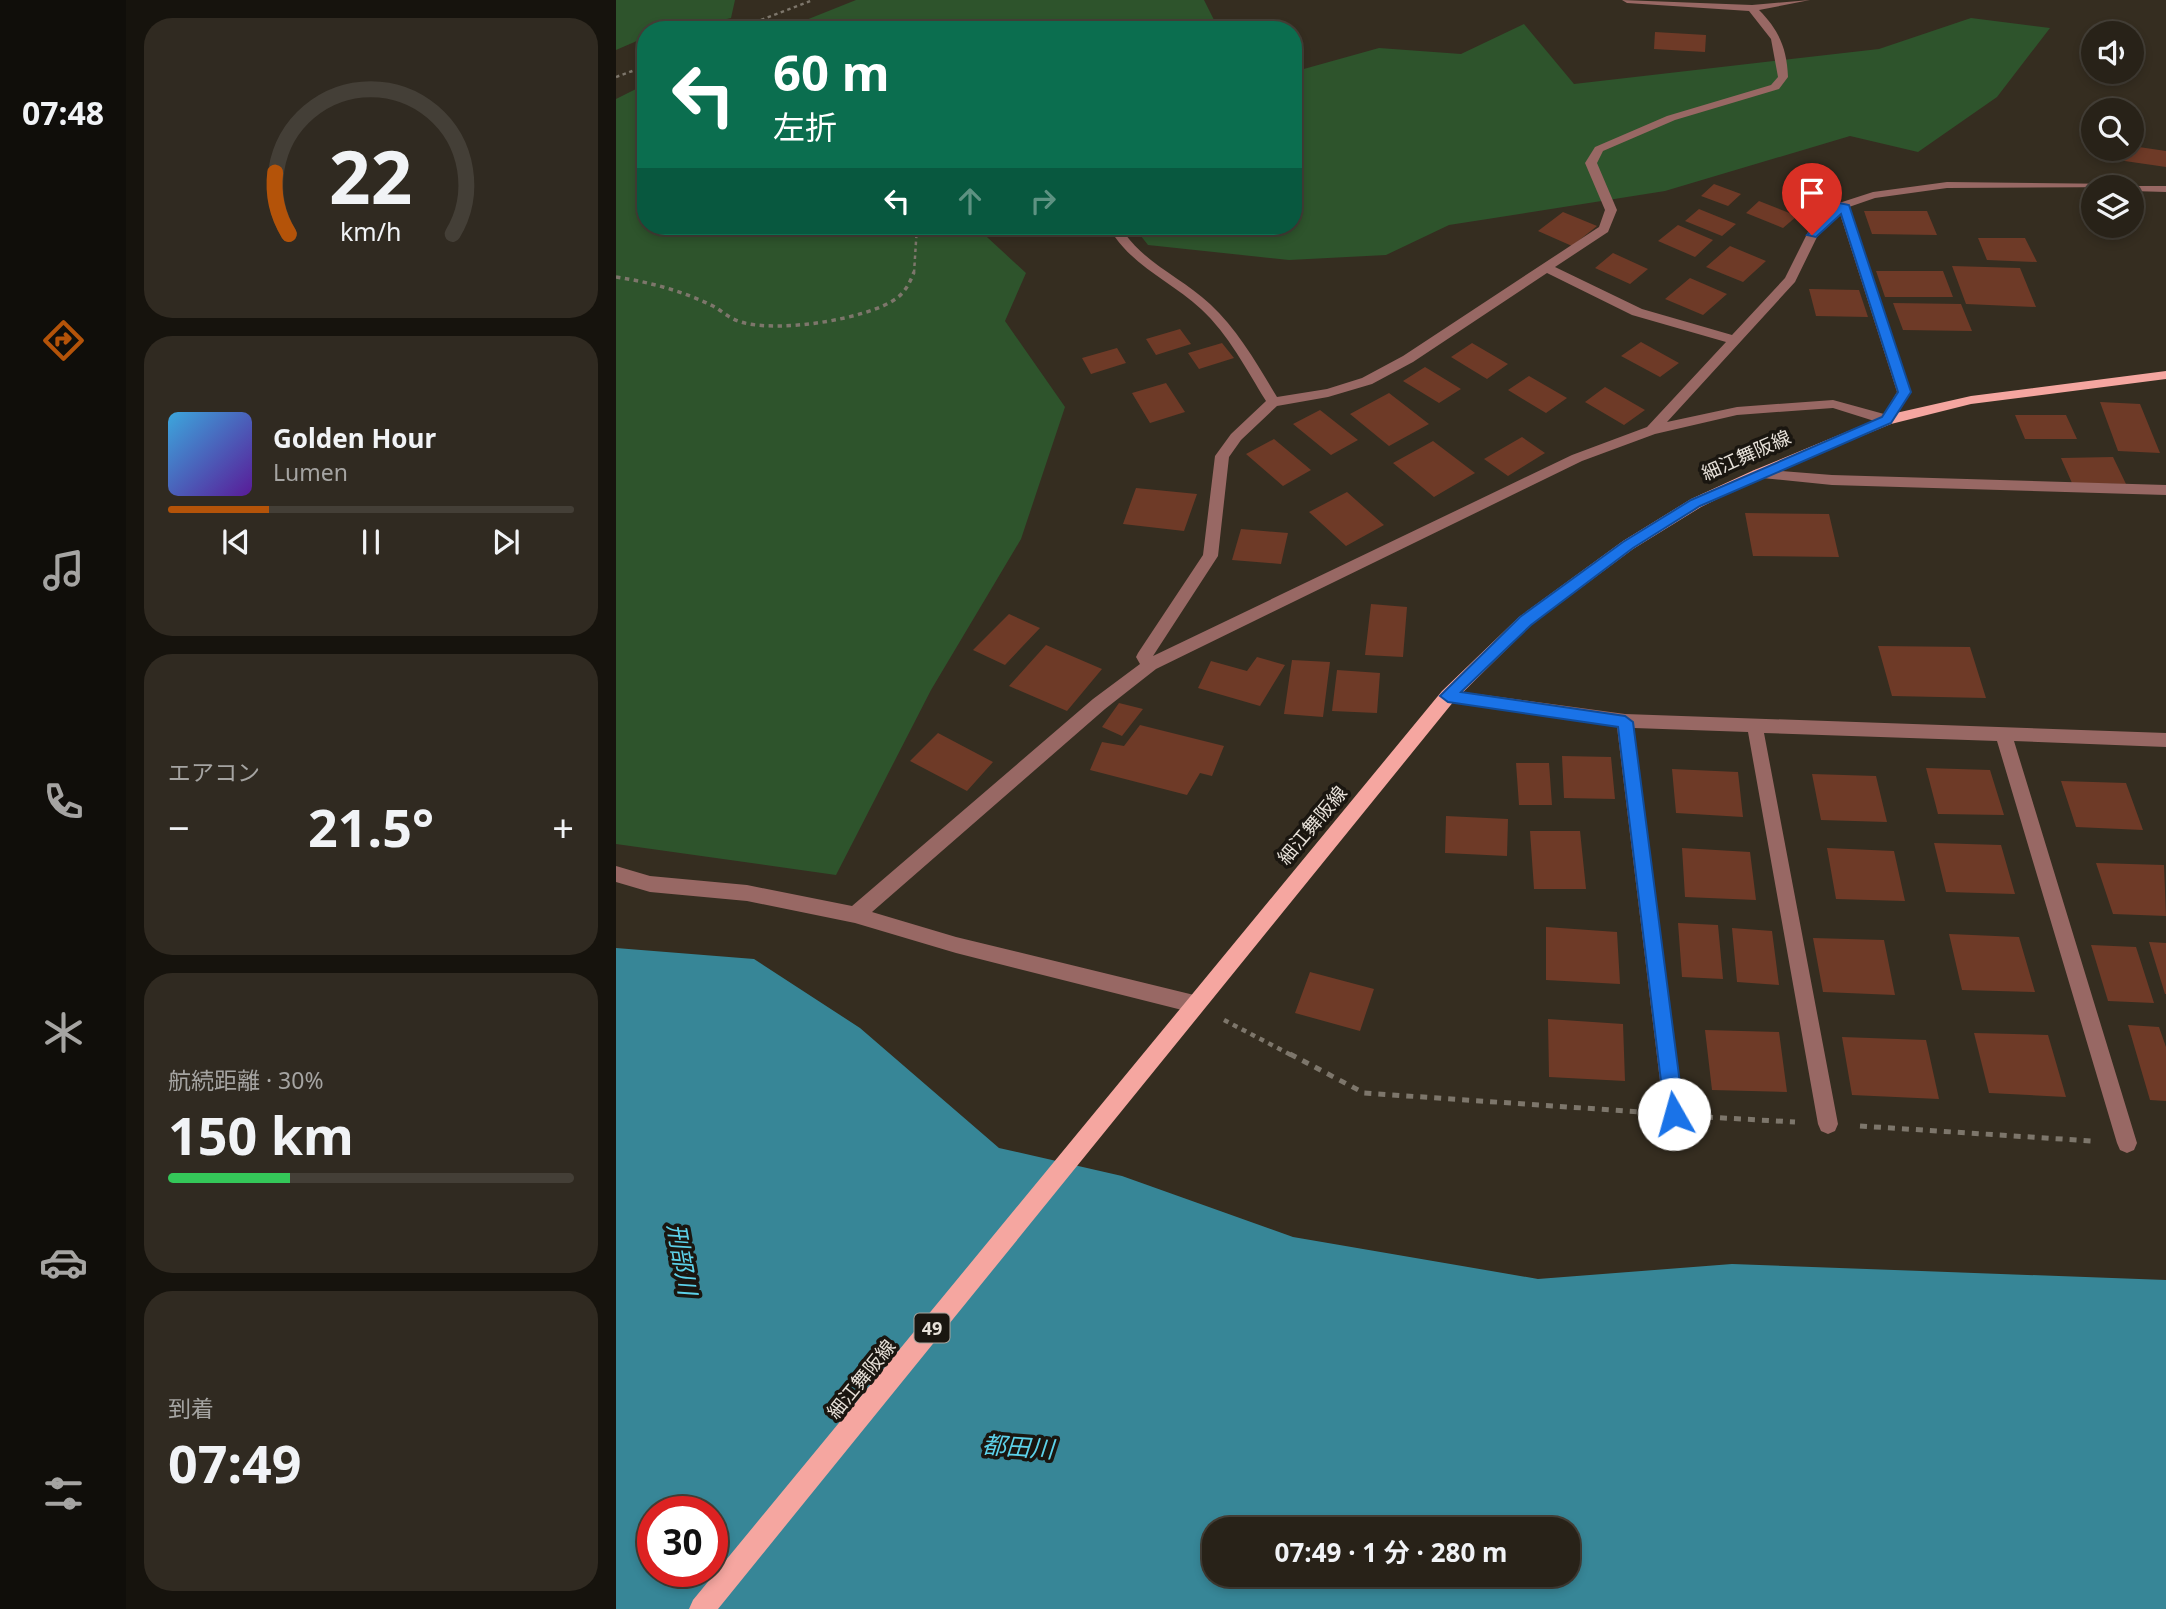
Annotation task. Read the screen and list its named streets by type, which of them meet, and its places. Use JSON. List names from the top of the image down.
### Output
{
  "streets": {
    "main road": ["細江舞阪線", "49"]
  },
  "water": ["刑部川", "都田川"],
  "page": {
    "tabs": "07:48",
    "turn": ["60 m", "左折"],
    "song": ["Golden Hour", "Lumen"],
    "tile": [
      "エアコン",
      ["航続距離 · 30%", "150 km"],
      ["到着", "07:49"]
    ],
    "heat": ["−", "21.5°", "+"],
    "limit": "30",
    "trip": "07:49 · 1 分 · 280 m",
    "gauge": ["22", "km/h"]
  }
}
